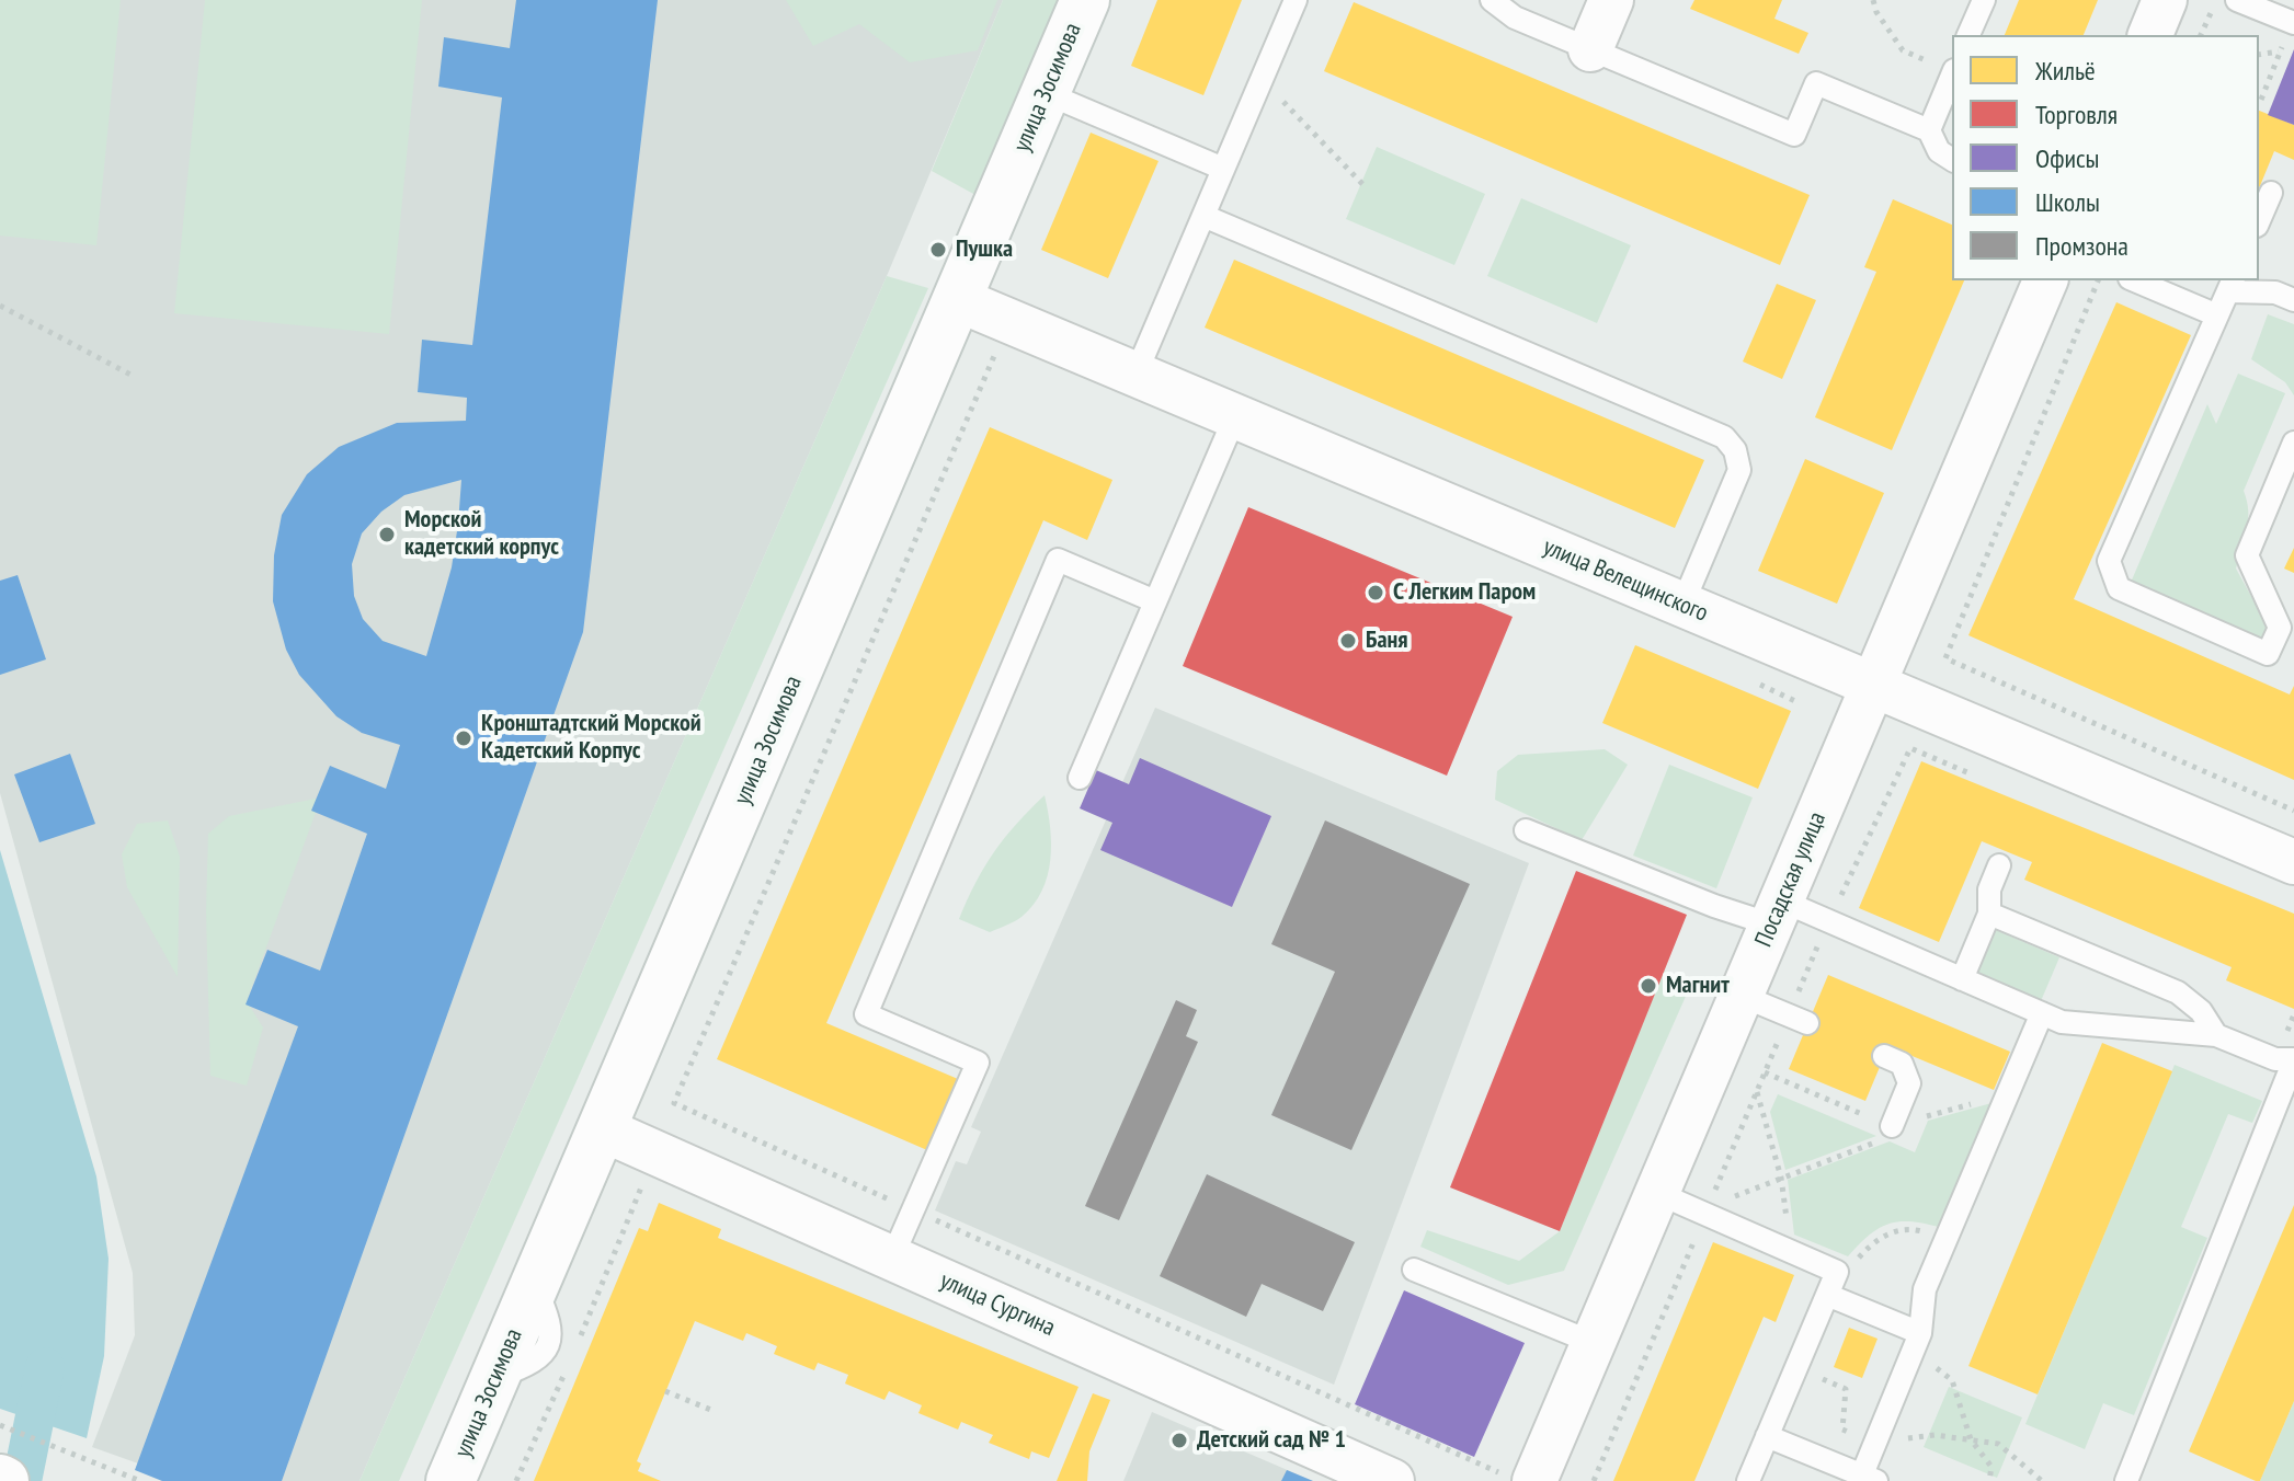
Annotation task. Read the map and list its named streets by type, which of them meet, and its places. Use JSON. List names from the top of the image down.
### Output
{
  "streets": {
    "main road": ["улица Зосимова"],
    "street": ["улица Велещинского", "Посадская улица", "улица Сургина"]
  },
  "crossings": [
    ["улица Зосимова", "улица Велещинского"],
    ["улица Зосимова", "улица Сургина"],
    ["улица Велещинского", "Посадская улица"]
  ],
  "places": [
    "Пушка",
    "Морской кадетский корпус",
    "С Легким Паром",
    "Баня",
    "Кронштадтский Морской Кадетский Корпус",
    "Магнит",
    "Детский сад № 1"
  ],
  "legend": [
    "Жильё",
    "Торговля",
    "Офисы",
    "Школы",
    "Промзона"
  ]
}
